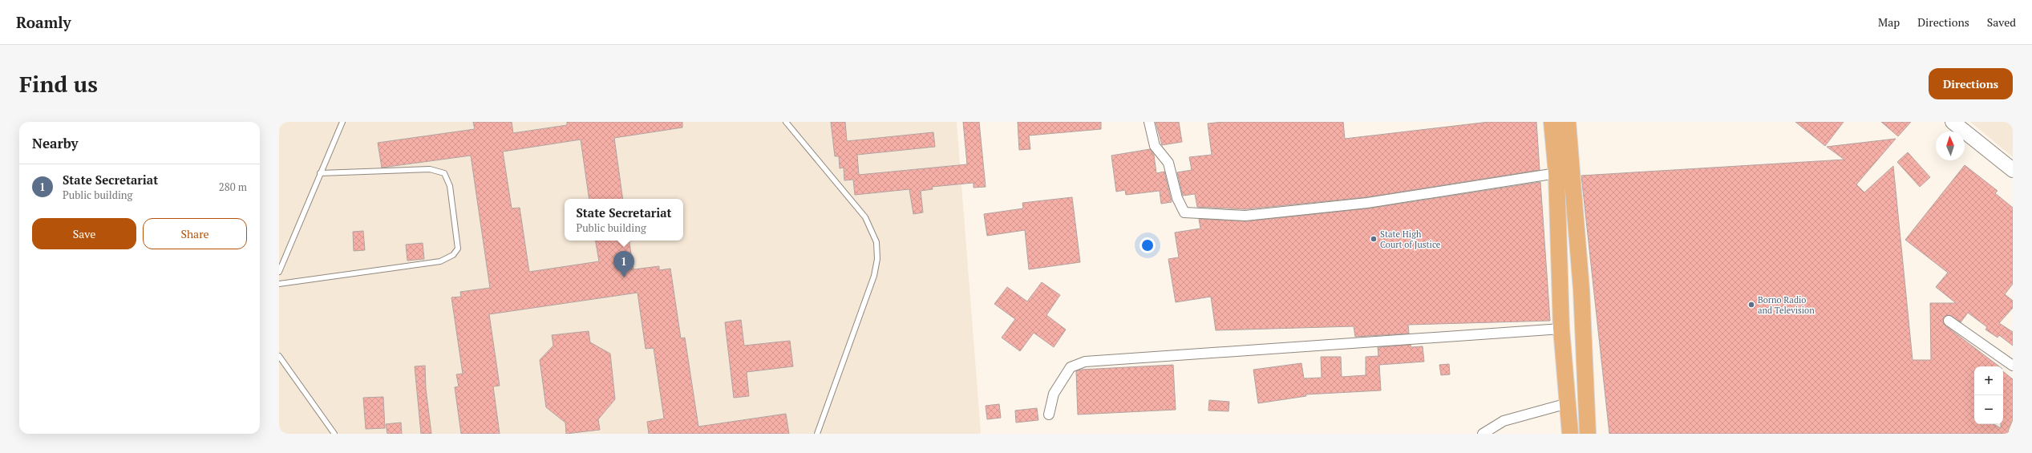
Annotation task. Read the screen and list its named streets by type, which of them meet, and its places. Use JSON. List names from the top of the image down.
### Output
{
  "places": ["State High Court of Justice", "Borno Radio and Television"],
  "north": "top",
  "page": {
    "header": "Roamly",
    "nav": ["Map", "Directions", "Saved"],
    "buttons": [
      "Directions",
      ["Save", "Share"]
    ],
    "title": "Find us",
    "heading": "Nearby",
    "list": [
      {
        "mark": "1",
        "name": "State Secretariat",
        "note": "Public building",
        "value": "280 m"
      }
    ],
    "popup": ["State Secretariat", "Public building"],
    "pins": "1",
    "map_buttons": ["+", "−"]
  }
}
